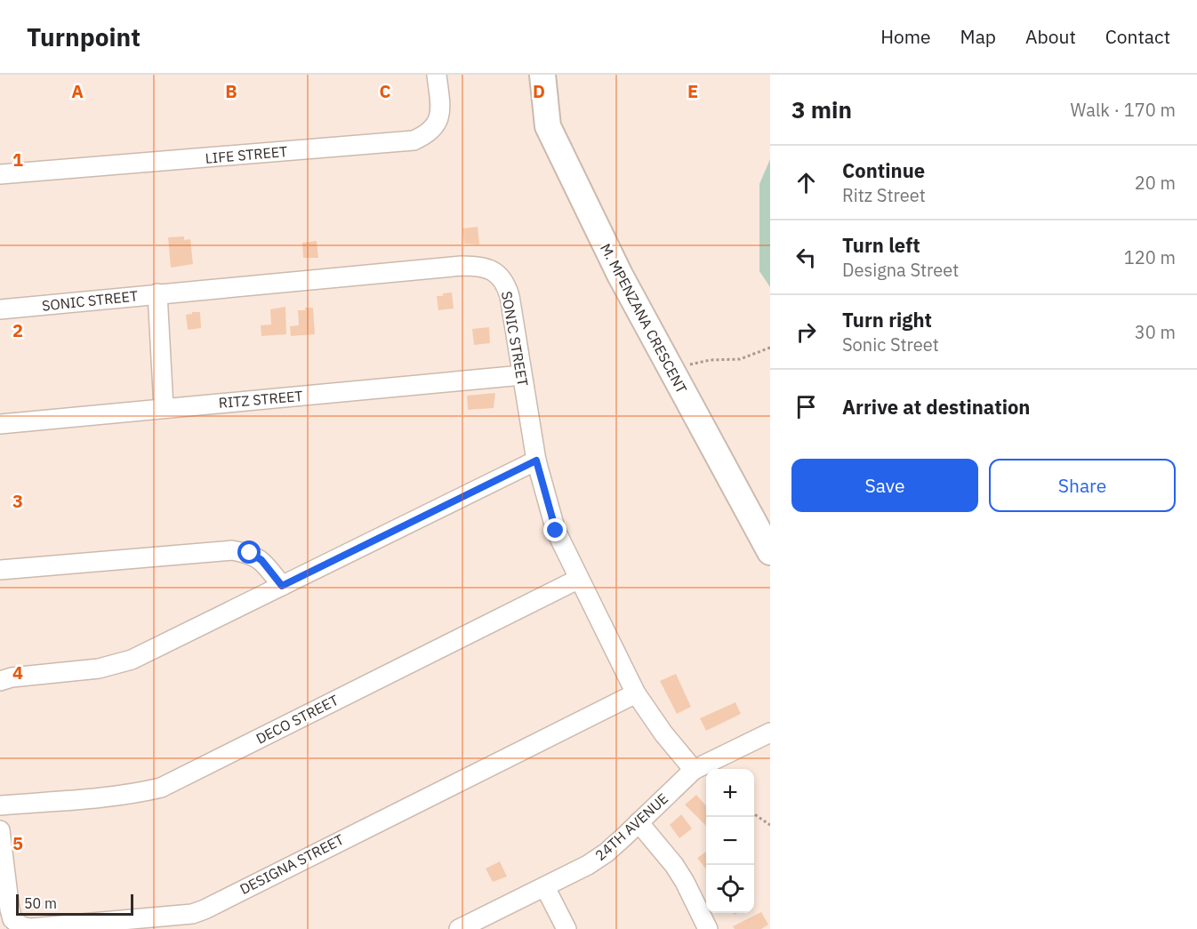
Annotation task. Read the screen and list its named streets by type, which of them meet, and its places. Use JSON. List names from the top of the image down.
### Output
{
  "streets": {
    "main road": ["M. MPENZANA CRESCENT"],
    "street": [
      "LIFE STREET",
      "SONIC STREET",
      "RITZ STREET",
      "DECO STREET",
      "24TH AVENUE",
      "DESIGNA STREET"
    ]
  },
  "crossings": [
    ["SONIC STREET", "RITZ STREET"],
    ["SONIC STREET", "DECO STREET"],
    ["SONIC STREET", "24TH AVENUE"],
    ["SONIC STREET", "DESIGNA STREET"]
  ],
  "scale_bar": "50 m",
  "page": {
    "header": "Turnpoint",
    "nav": [
      "Home",
      "Map",
      "About",
      "Contact"
    ],
    "heading": ["3 min", "Walk · 170 m"],
    "list": [
      ["Continue", "Ritz Street", "20 m"],
      ["Turn left", "Designa Street", "120 m"],
      ["Turn right", "Sonic Street", "30 m"],
      "Arrive at destination"
    ],
    "buttons": ["Save", "Share"],
    "map_buttons": ["+", "−"],
    "scale": "50 m"
  },
  "grid": {
    "columns": [
      "A",
      "B",
      "C",
      "D",
      "E"
    ],
    "rows": [
      "1",
      "2",
      "3",
      "4",
      "5"
    ]
  }
}
